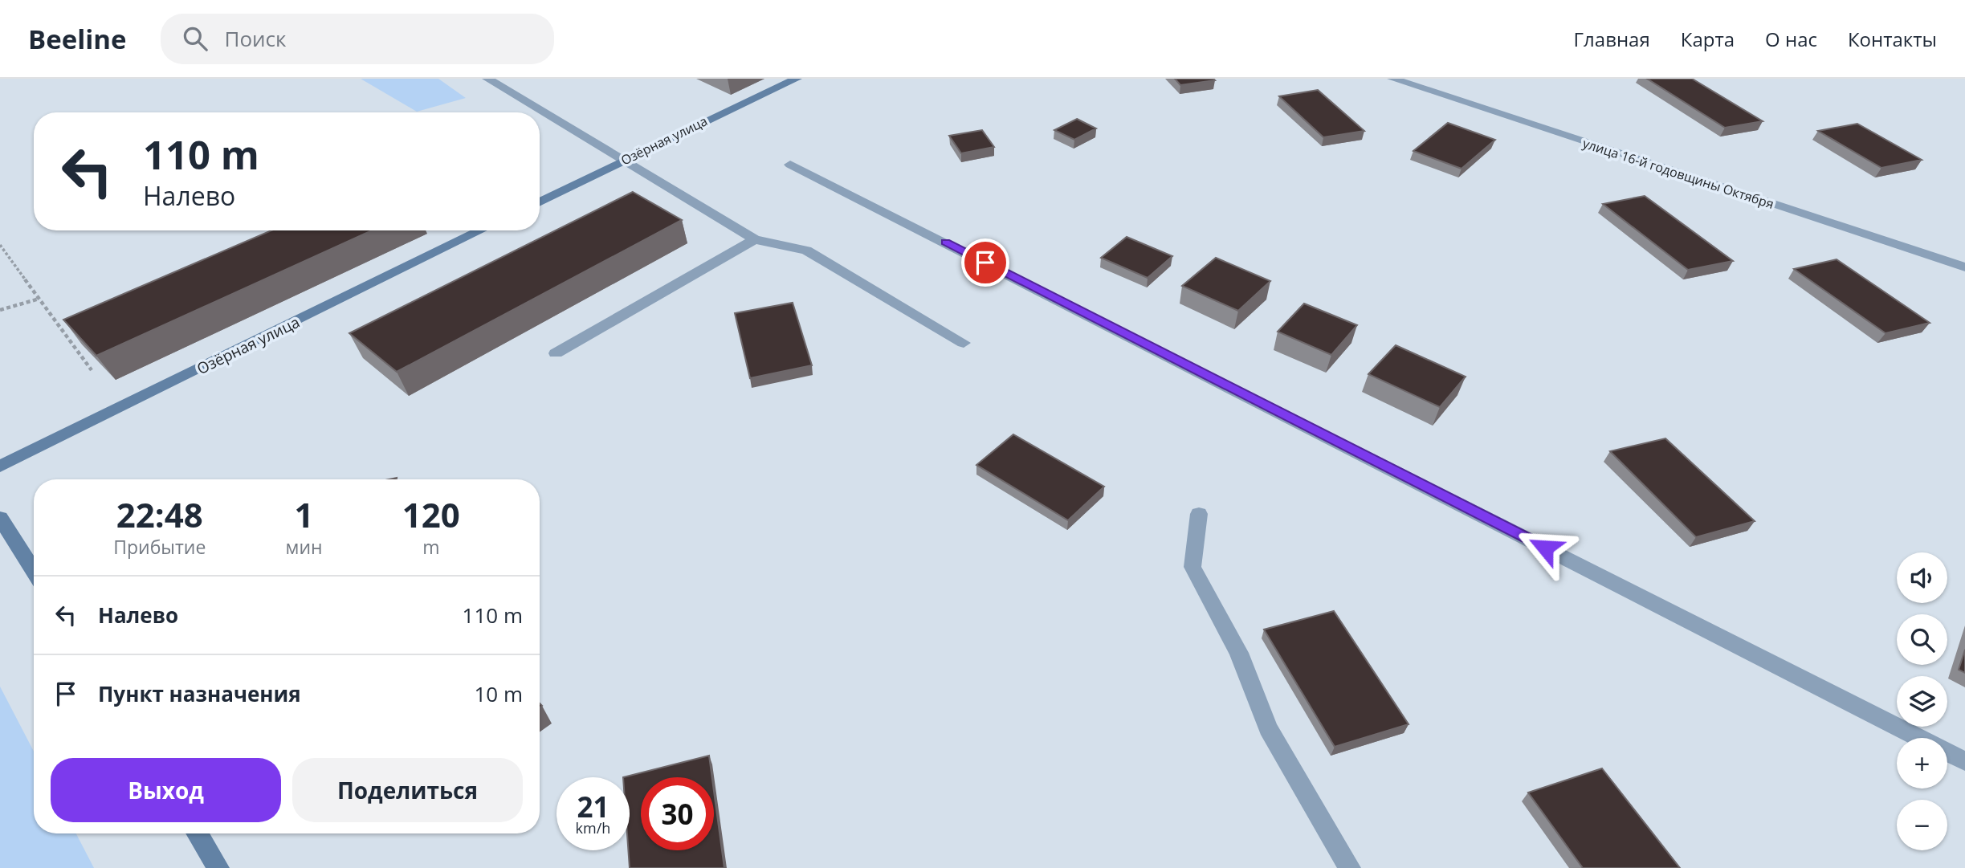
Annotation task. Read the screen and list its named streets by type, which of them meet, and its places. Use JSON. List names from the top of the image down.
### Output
{
  "streets": {
    "street": ["Озёрная улица", "улица 16-й годовщины Октября"]
  },
  "page": {
    "header": "Beeline",
    "search": "Поиск",
    "nav": [
      "Главная",
      "Карта",
      "О нас",
      "Контакты"
    ],
    "turn": ["110 m", "Налево"],
    "eta": [
      "22:48",
      "Прибытие",
      "1",
      "мин",
      "120",
      "m"
    ],
    "map_buttons": ["+", "−"],
    "list": [
      {
        "name": "Налево",
        "value": "110 m"
      },
      {
        "name": "Пункт назначения",
        "value": "10 m"
      }
    ],
    "buttons": ["Выход", "Поделиться"],
    "speed": "21 km/h",
    "limit": "30"
  }
}
